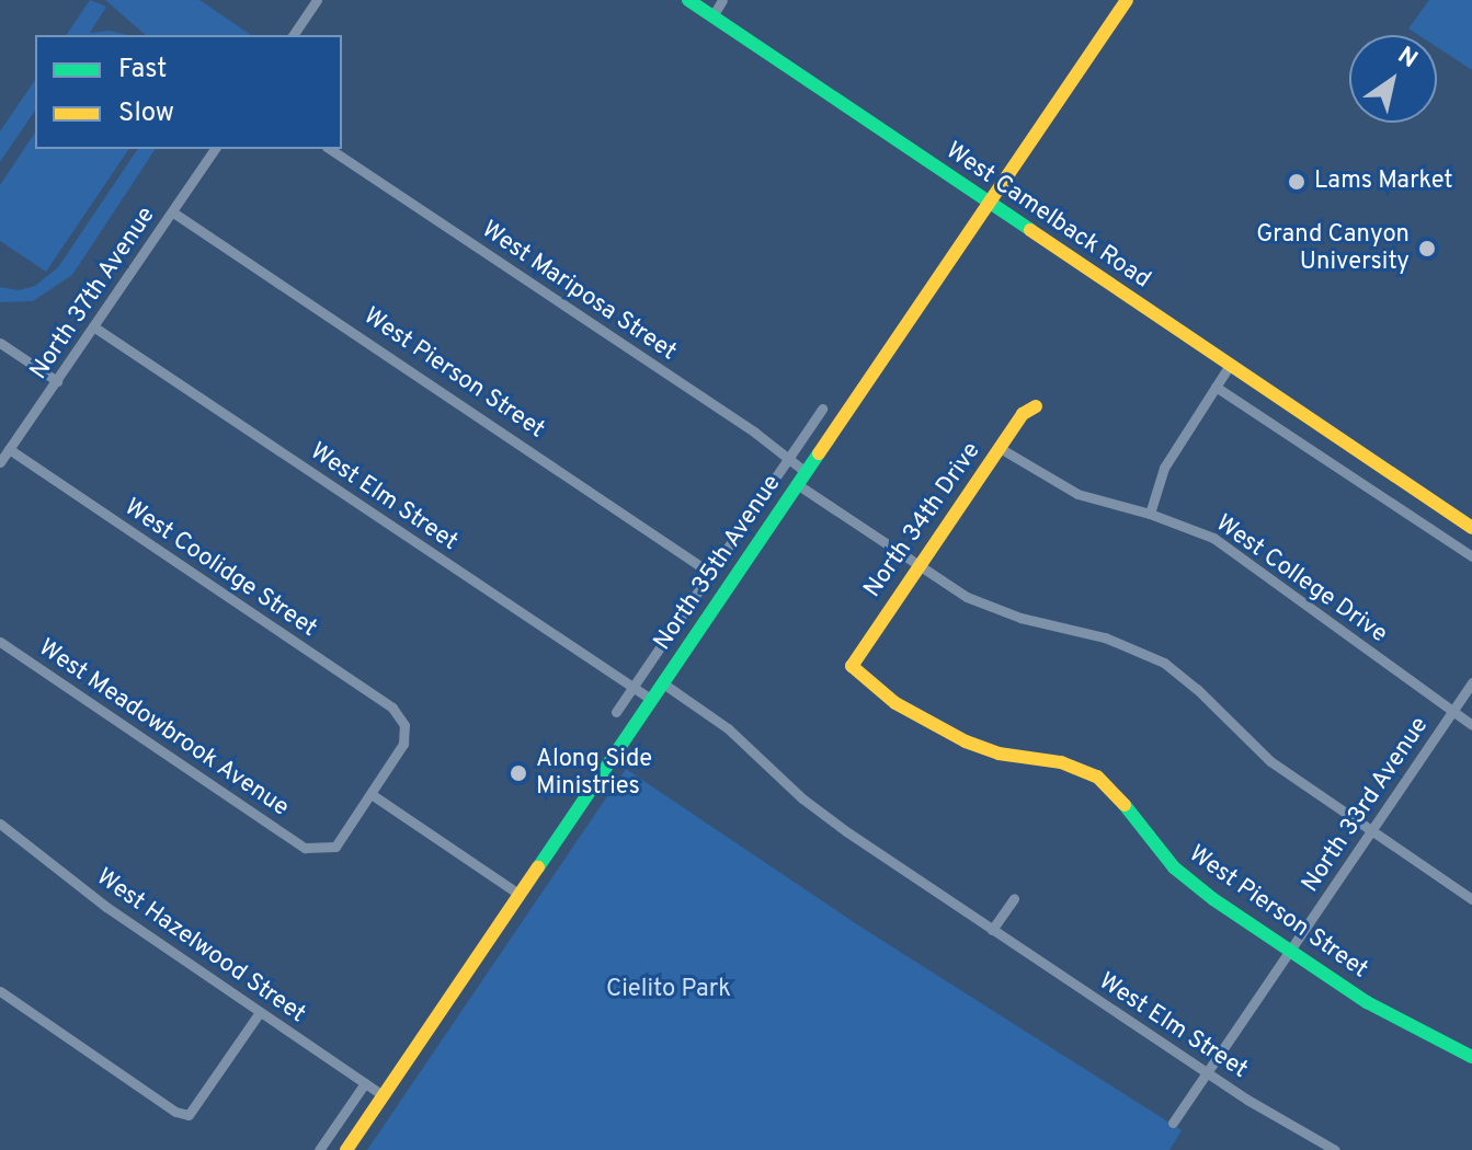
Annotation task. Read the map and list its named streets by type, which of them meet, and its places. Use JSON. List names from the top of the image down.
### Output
{
  "streets": {
    "main road": [
      "West Camelback Road",
      "West Pierson Street",
      "North 34th Drive",
      "North 35th Avenue"
    ],
    "street": [
      "West Mariposa Street",
      "North 37th Avenue",
      "West Elm Street",
      "West Coolidge Street",
      "West College Drive",
      "West Meadowbrook Avenue",
      "North 33rd Avenue",
      "West Hazelwood Street"
    ]
  },
  "crossings": [
    ["West Camelback Road", "North 35th Avenue"],
    ["West Mariposa Street", "North 35th Avenue"],
    ["North 37th Avenue", "West Pierson Street"],
    ["North 37th Avenue", "West Elm Street"],
    ["North 37th Avenue", "West Coolidge Street"],
    ["West Pierson Street", "North 34th Drive"],
    ["West Pierson Street", "North 35th Avenue"],
    ["West Pierson Street", "North 33rd Avenue"],
    ["West Elm Street", "North 35th Avenue"],
    ["West Elm Street", "North 33rd Avenue"],
    ["North 34th Drive", "West College Drive"],
    ["North 35th Avenue", "West Hazelwood Street"],
    ["West Coolidge Street", "West Meadowbrook Avenue"],
    ["West College Drive", "North 33rd Avenue"]
  ],
  "parks": ["Cielito Park"],
  "places": ["Lams Market", "Grand Canyon University", "Along Side Ministries"],
  "legend": ["Fast", "Slow"],
  "north": "top right"
}
